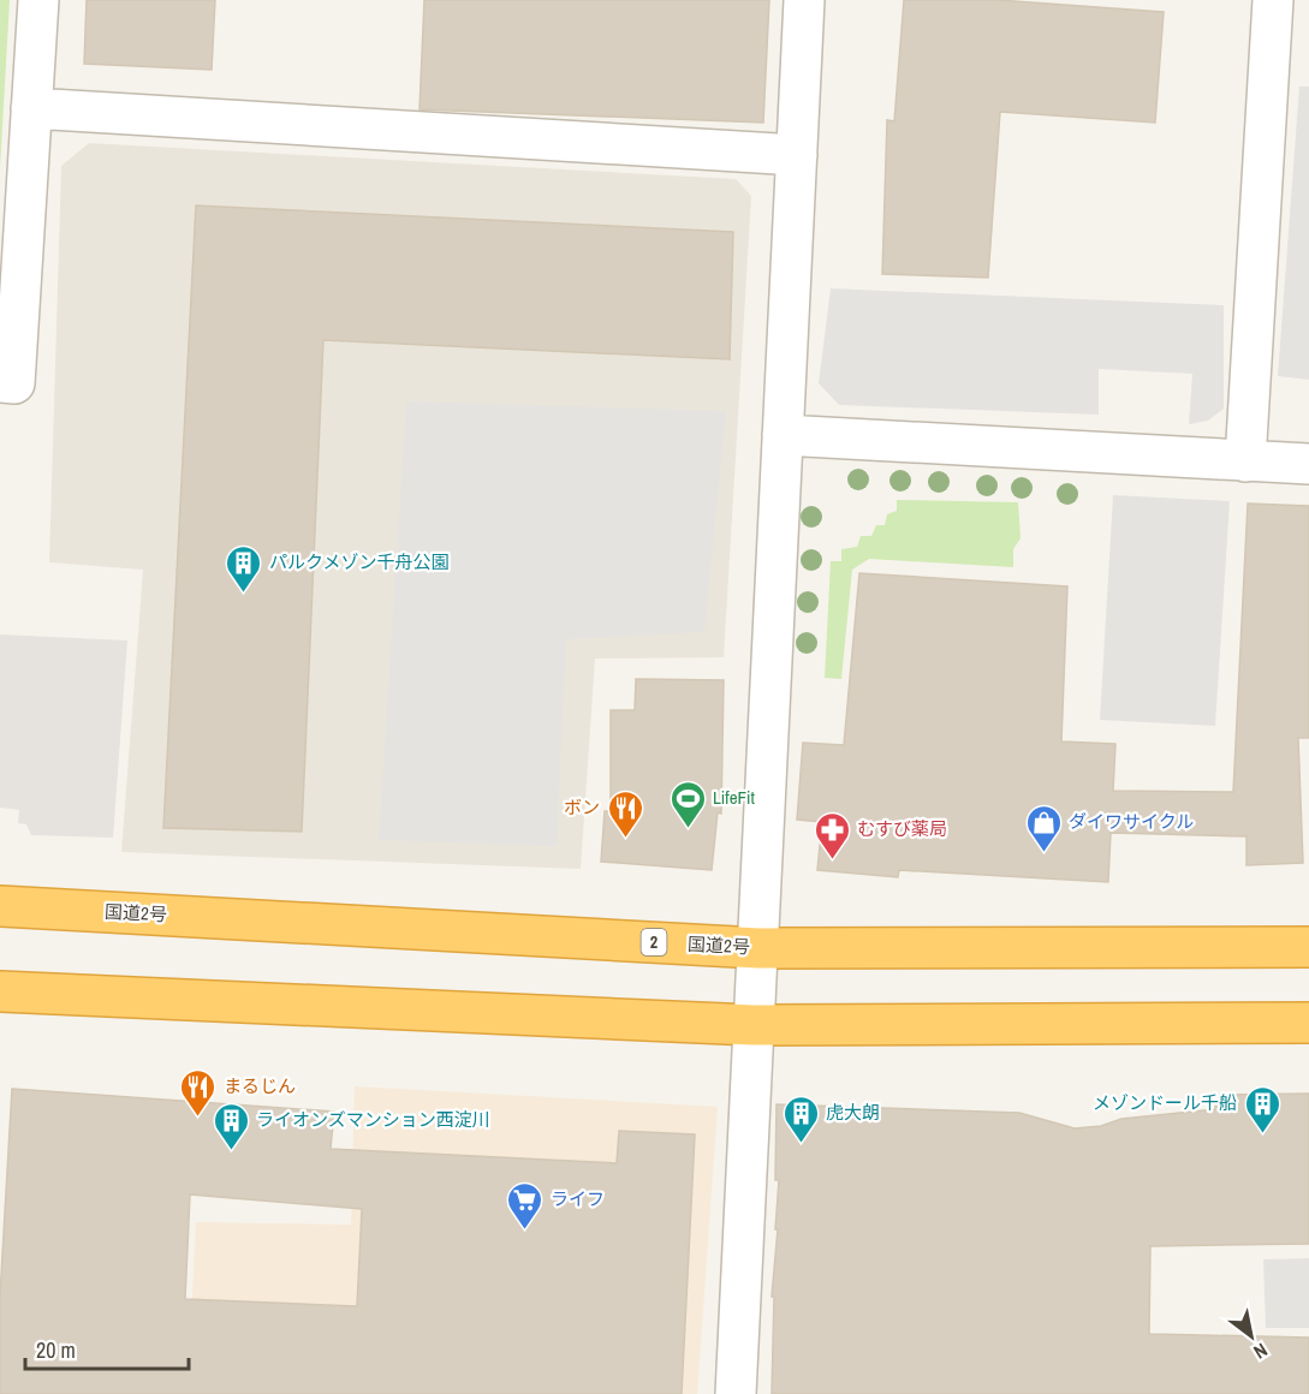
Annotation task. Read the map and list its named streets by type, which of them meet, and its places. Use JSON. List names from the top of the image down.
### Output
{
  "streets": {
    "highway": ["国道2号", "2"]
  },
  "places": {
    "building": [
      "パルクメゾン千舟公園",
      "メゾンドール千船",
      "虎大朗",
      "ライオンズマンション西淀川"
    ],
    "sports": ["LifeFit"],
    "restaurant": ["ボン", "まるじん"],
    "shop": ["ダイワサイクル"],
    "pharmacy": ["むすび薬局"],
    "supermarket": ["ライフ"]
  },
  "scale_bar": "20 m",
  "north": "bottom right"
}
